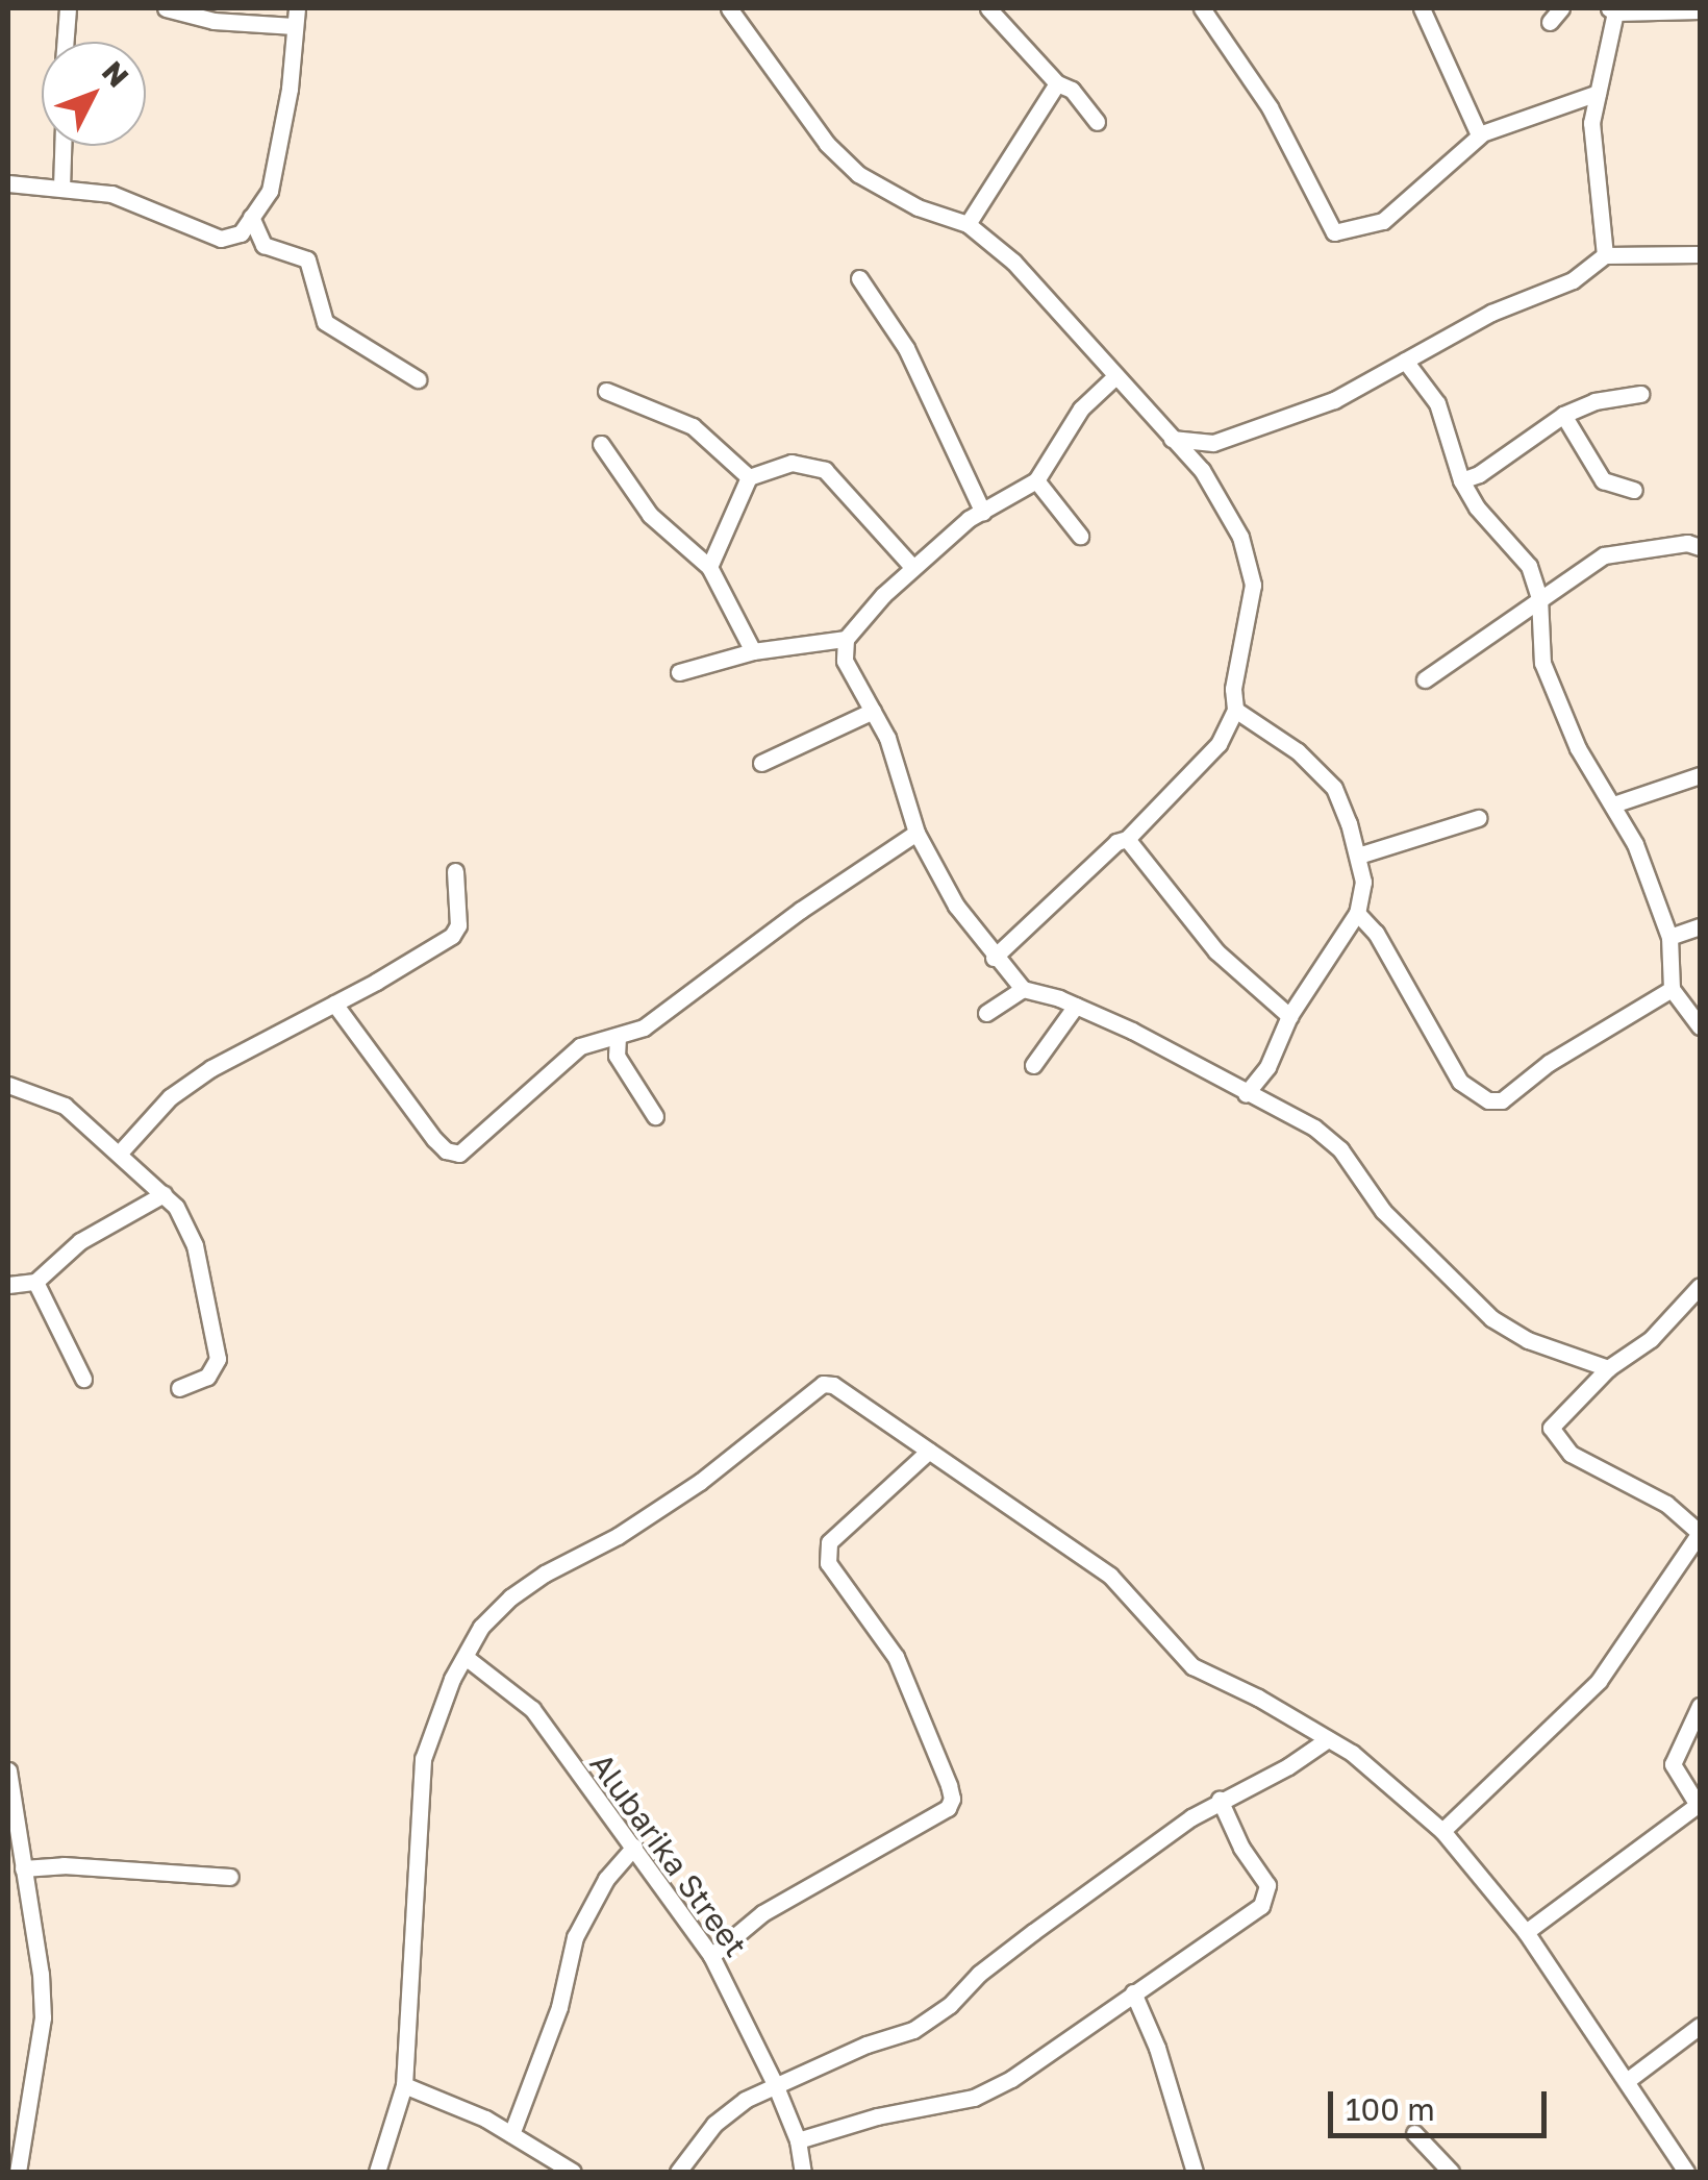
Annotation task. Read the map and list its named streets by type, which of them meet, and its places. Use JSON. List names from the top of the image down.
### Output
{
  "streets": {
    "street": ["Alubarika Street"]
  },
  "scale_bar": "100 m",
  "north": "top right"
}
